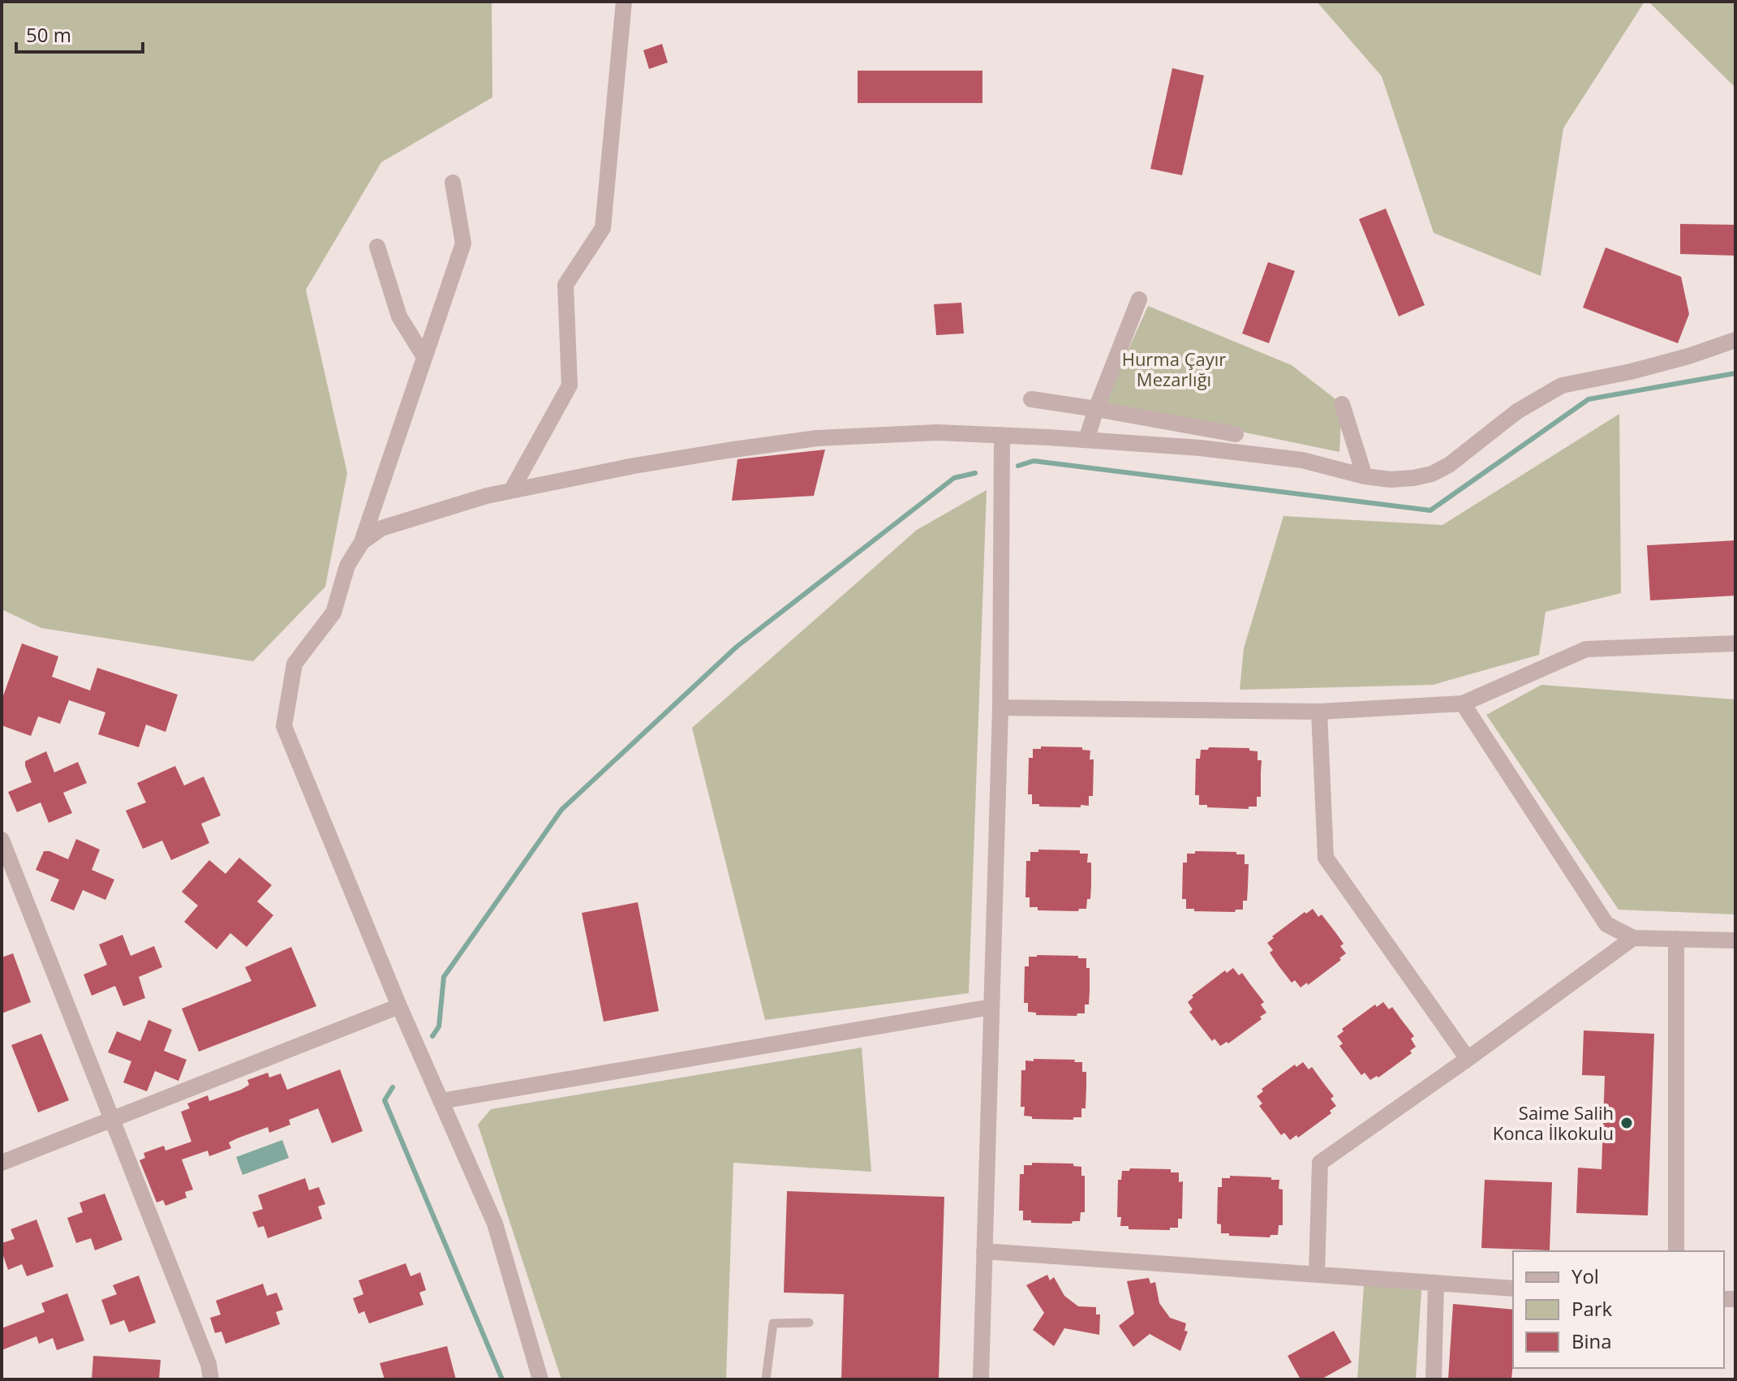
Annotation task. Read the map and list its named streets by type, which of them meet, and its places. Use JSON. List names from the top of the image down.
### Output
{
  "parks": ["Hurma Çayır Mezarlığı"],
  "places": ["Saime Salih Konca İlkokulu"],
  "legend": ["Yol", "Park", "Bina"],
  "scale_bar": "50 m"
}
